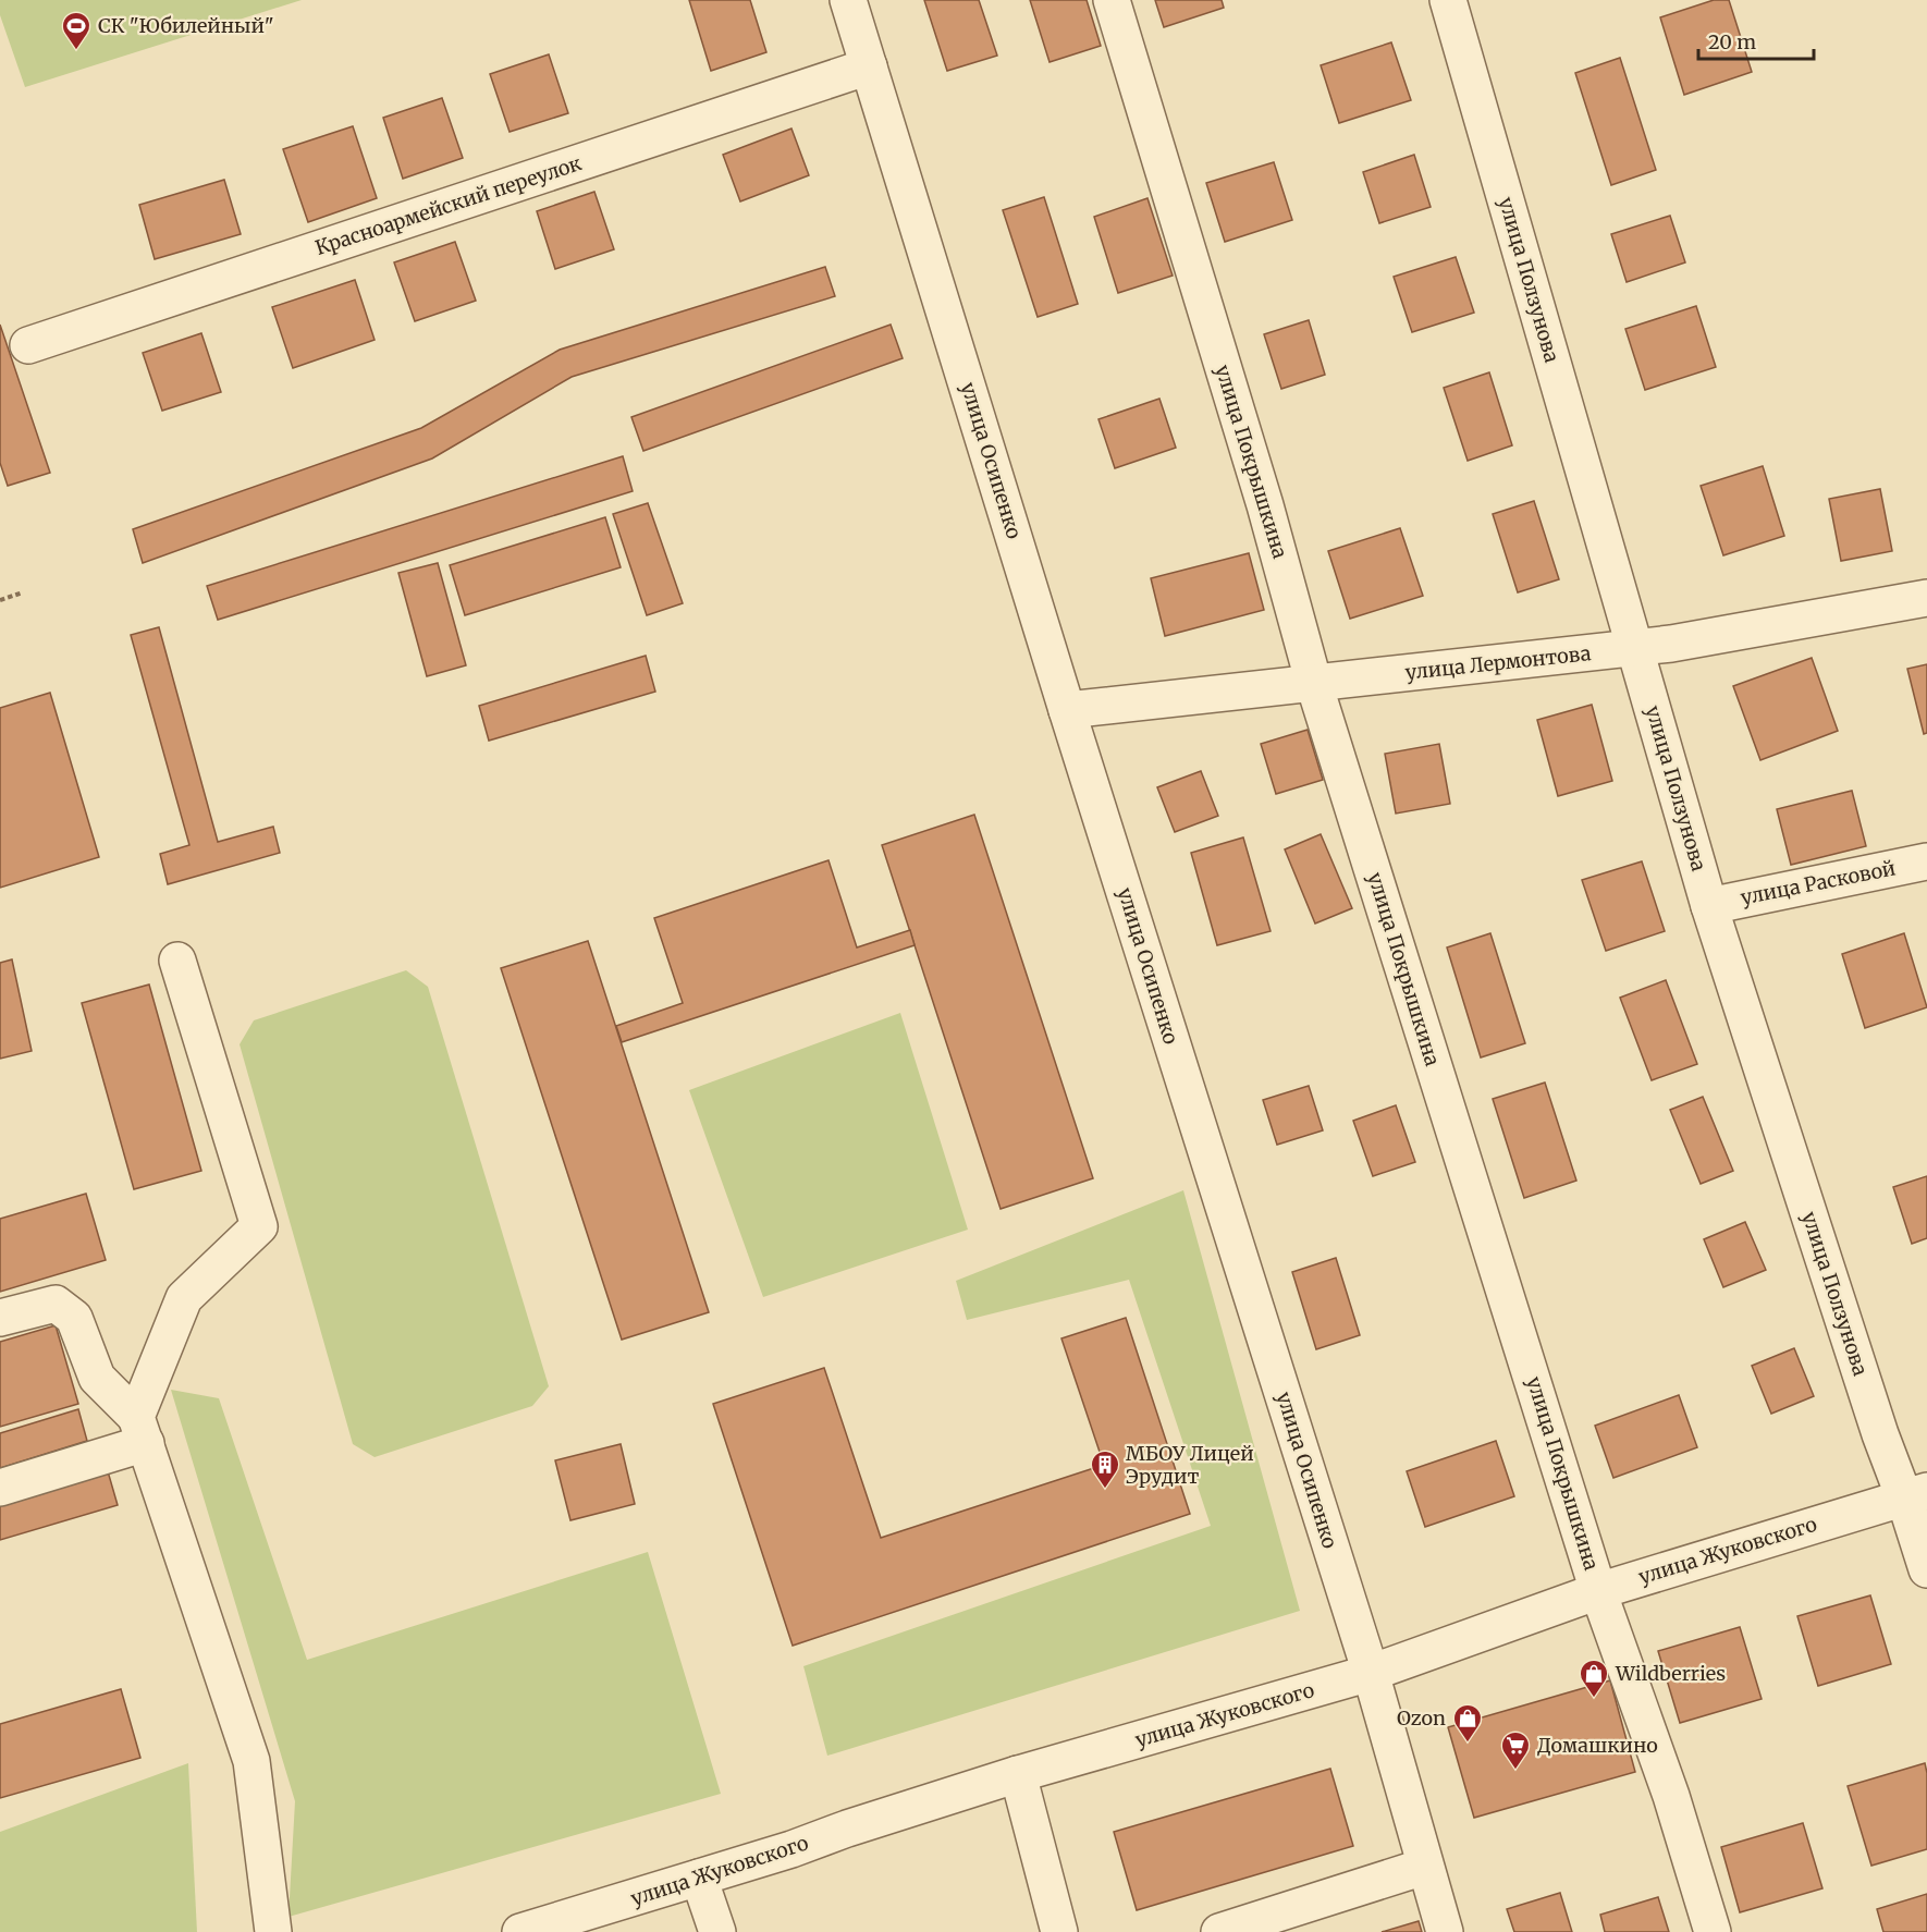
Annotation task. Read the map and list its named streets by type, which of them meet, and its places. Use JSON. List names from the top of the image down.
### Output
{
  "streets": {
    "street": [
      "Красноармейский переулок",
      "улица Ползунова",
      "улица Осипенко",
      "улица Покрышкина",
      "улица Лермонтова",
      "улица Расковой",
      "улица Жуковского"
    ]
  },
  "crossings": [
    ["Красноармейский переулок", "улица Осипенко"],
    ["улица Ползунова", "улица Лермонтова"],
    ["улица Ползунова", "улица Расковой"],
    ["улица Ползунова", "улица Жуковского"],
    ["улица Осипенко", "улица Лермонтова"],
    ["улица Осипенко", "улица Жуковского"],
    ["улица Покрышкина", "улица Лермонтова"],
    ["улица Покрышкина", "улица Жуковского"]
  ],
  "places": {
    "sports": ["СК \"Юбилейный\""],
    "building": ["МБОУ Лицей Эрудит"],
    "shop": ["Wildberries", "Ozon"],
    "supermarket": ["Домашкино"]
  },
  "scale_bar": "20 m"
}
